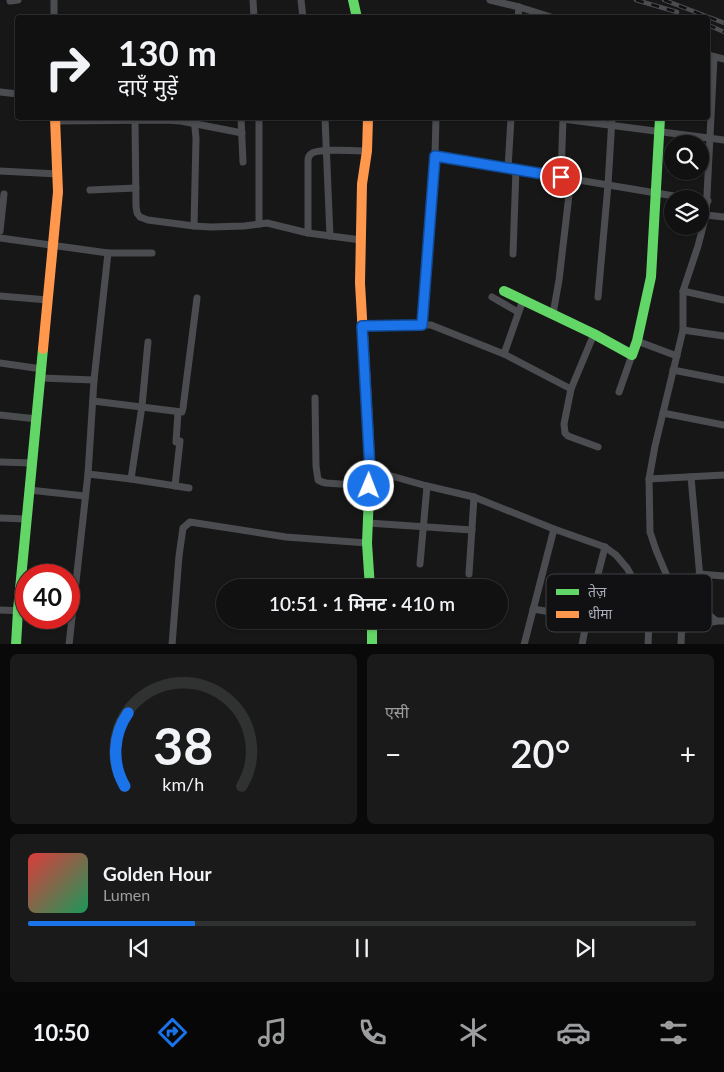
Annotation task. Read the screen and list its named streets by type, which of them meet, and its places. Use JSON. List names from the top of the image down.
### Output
{
  "legend": ["तेज़", "धीमा"],
  "page": {
    "turn": ["130 m", "दाएँ मुड़ें"],
    "limit": "40",
    "trip": "10:51 · 1 मिनट · 410 m",
    "tile": "एसी",
    "heat": ["−", "20°", "+"],
    "song": ["Golden Hour", "Lumen"],
    "tabs": "10:50",
    "gauge": ["38", "km/h"]
  }
}
